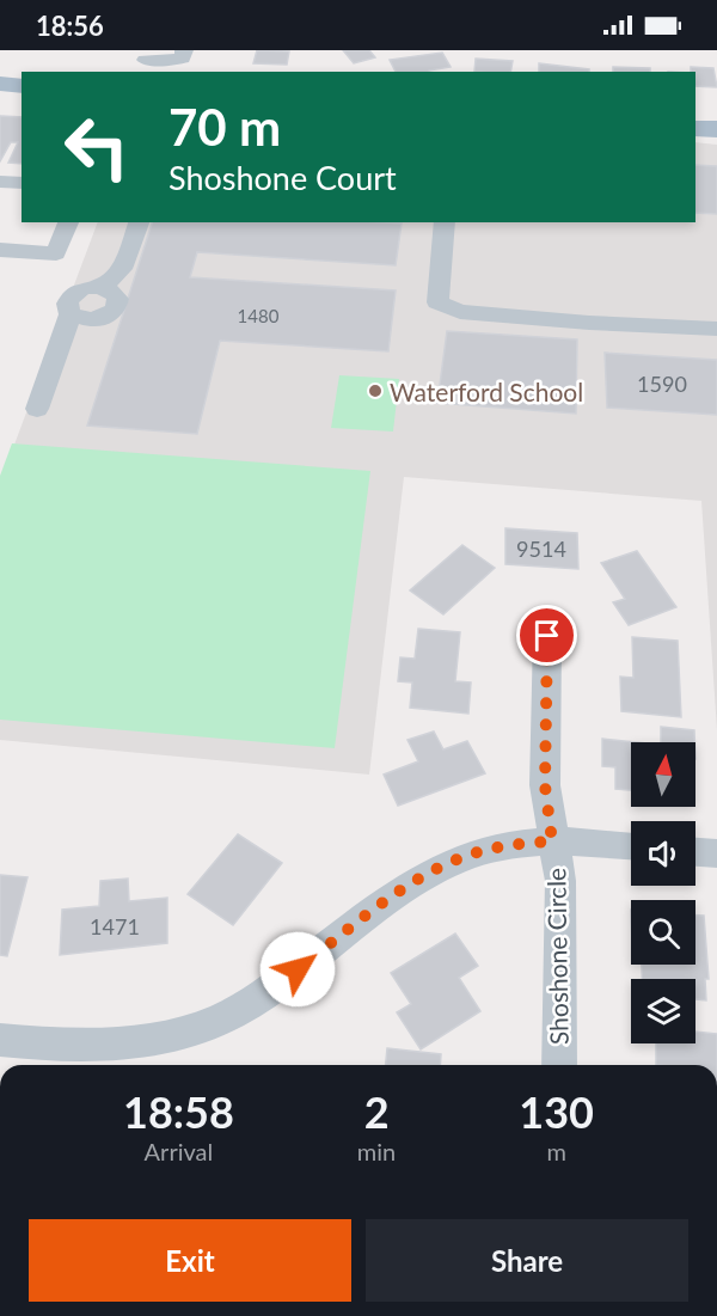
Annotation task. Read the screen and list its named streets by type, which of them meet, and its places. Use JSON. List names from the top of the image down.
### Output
{
  "streets": {
    "street": ["Shoshone Circle"]
  },
  "places": ["Waterford School"],
  "house_numbers": [
    "1480",
    "1590",
    "9514",
    "1471"
  ],
  "north": "top",
  "page": {
    "status": "18:56",
    "turn": ["70 m", "Shoshone Court"],
    "eta": [
      "18:58",
      "Arrival",
      "2",
      "min",
      "130",
      "m"
    ],
    "buttons": ["Exit", "Share"]
  }
}
